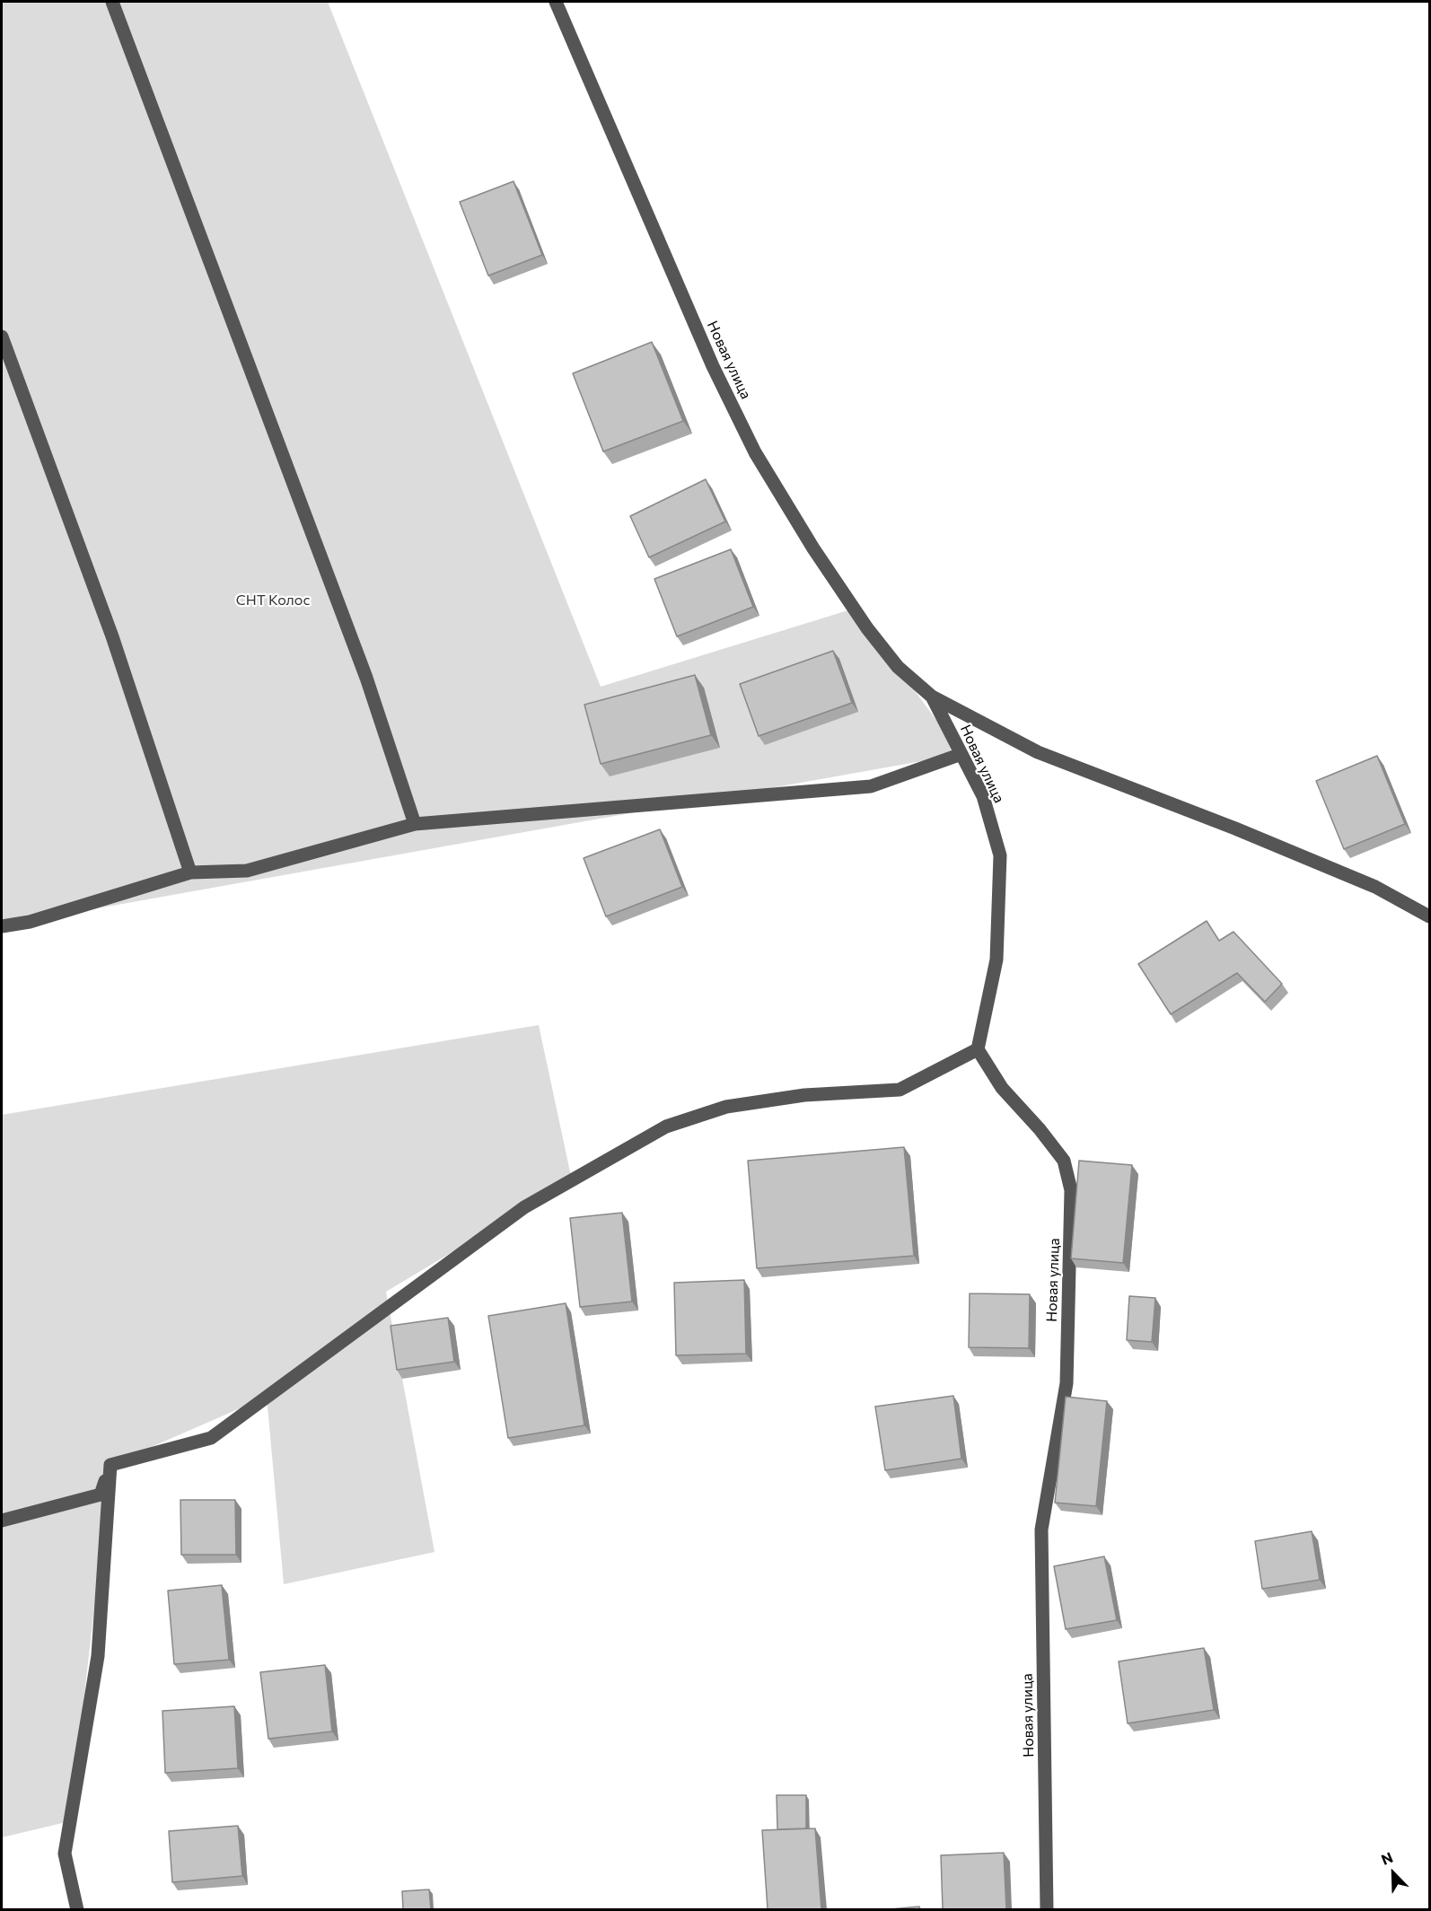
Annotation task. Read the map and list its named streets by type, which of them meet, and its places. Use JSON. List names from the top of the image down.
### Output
{
  "streets": {
    "street": ["Новая улица"]
  },
  "parks": ["СНТ Колос"],
  "north": "top left"
}
